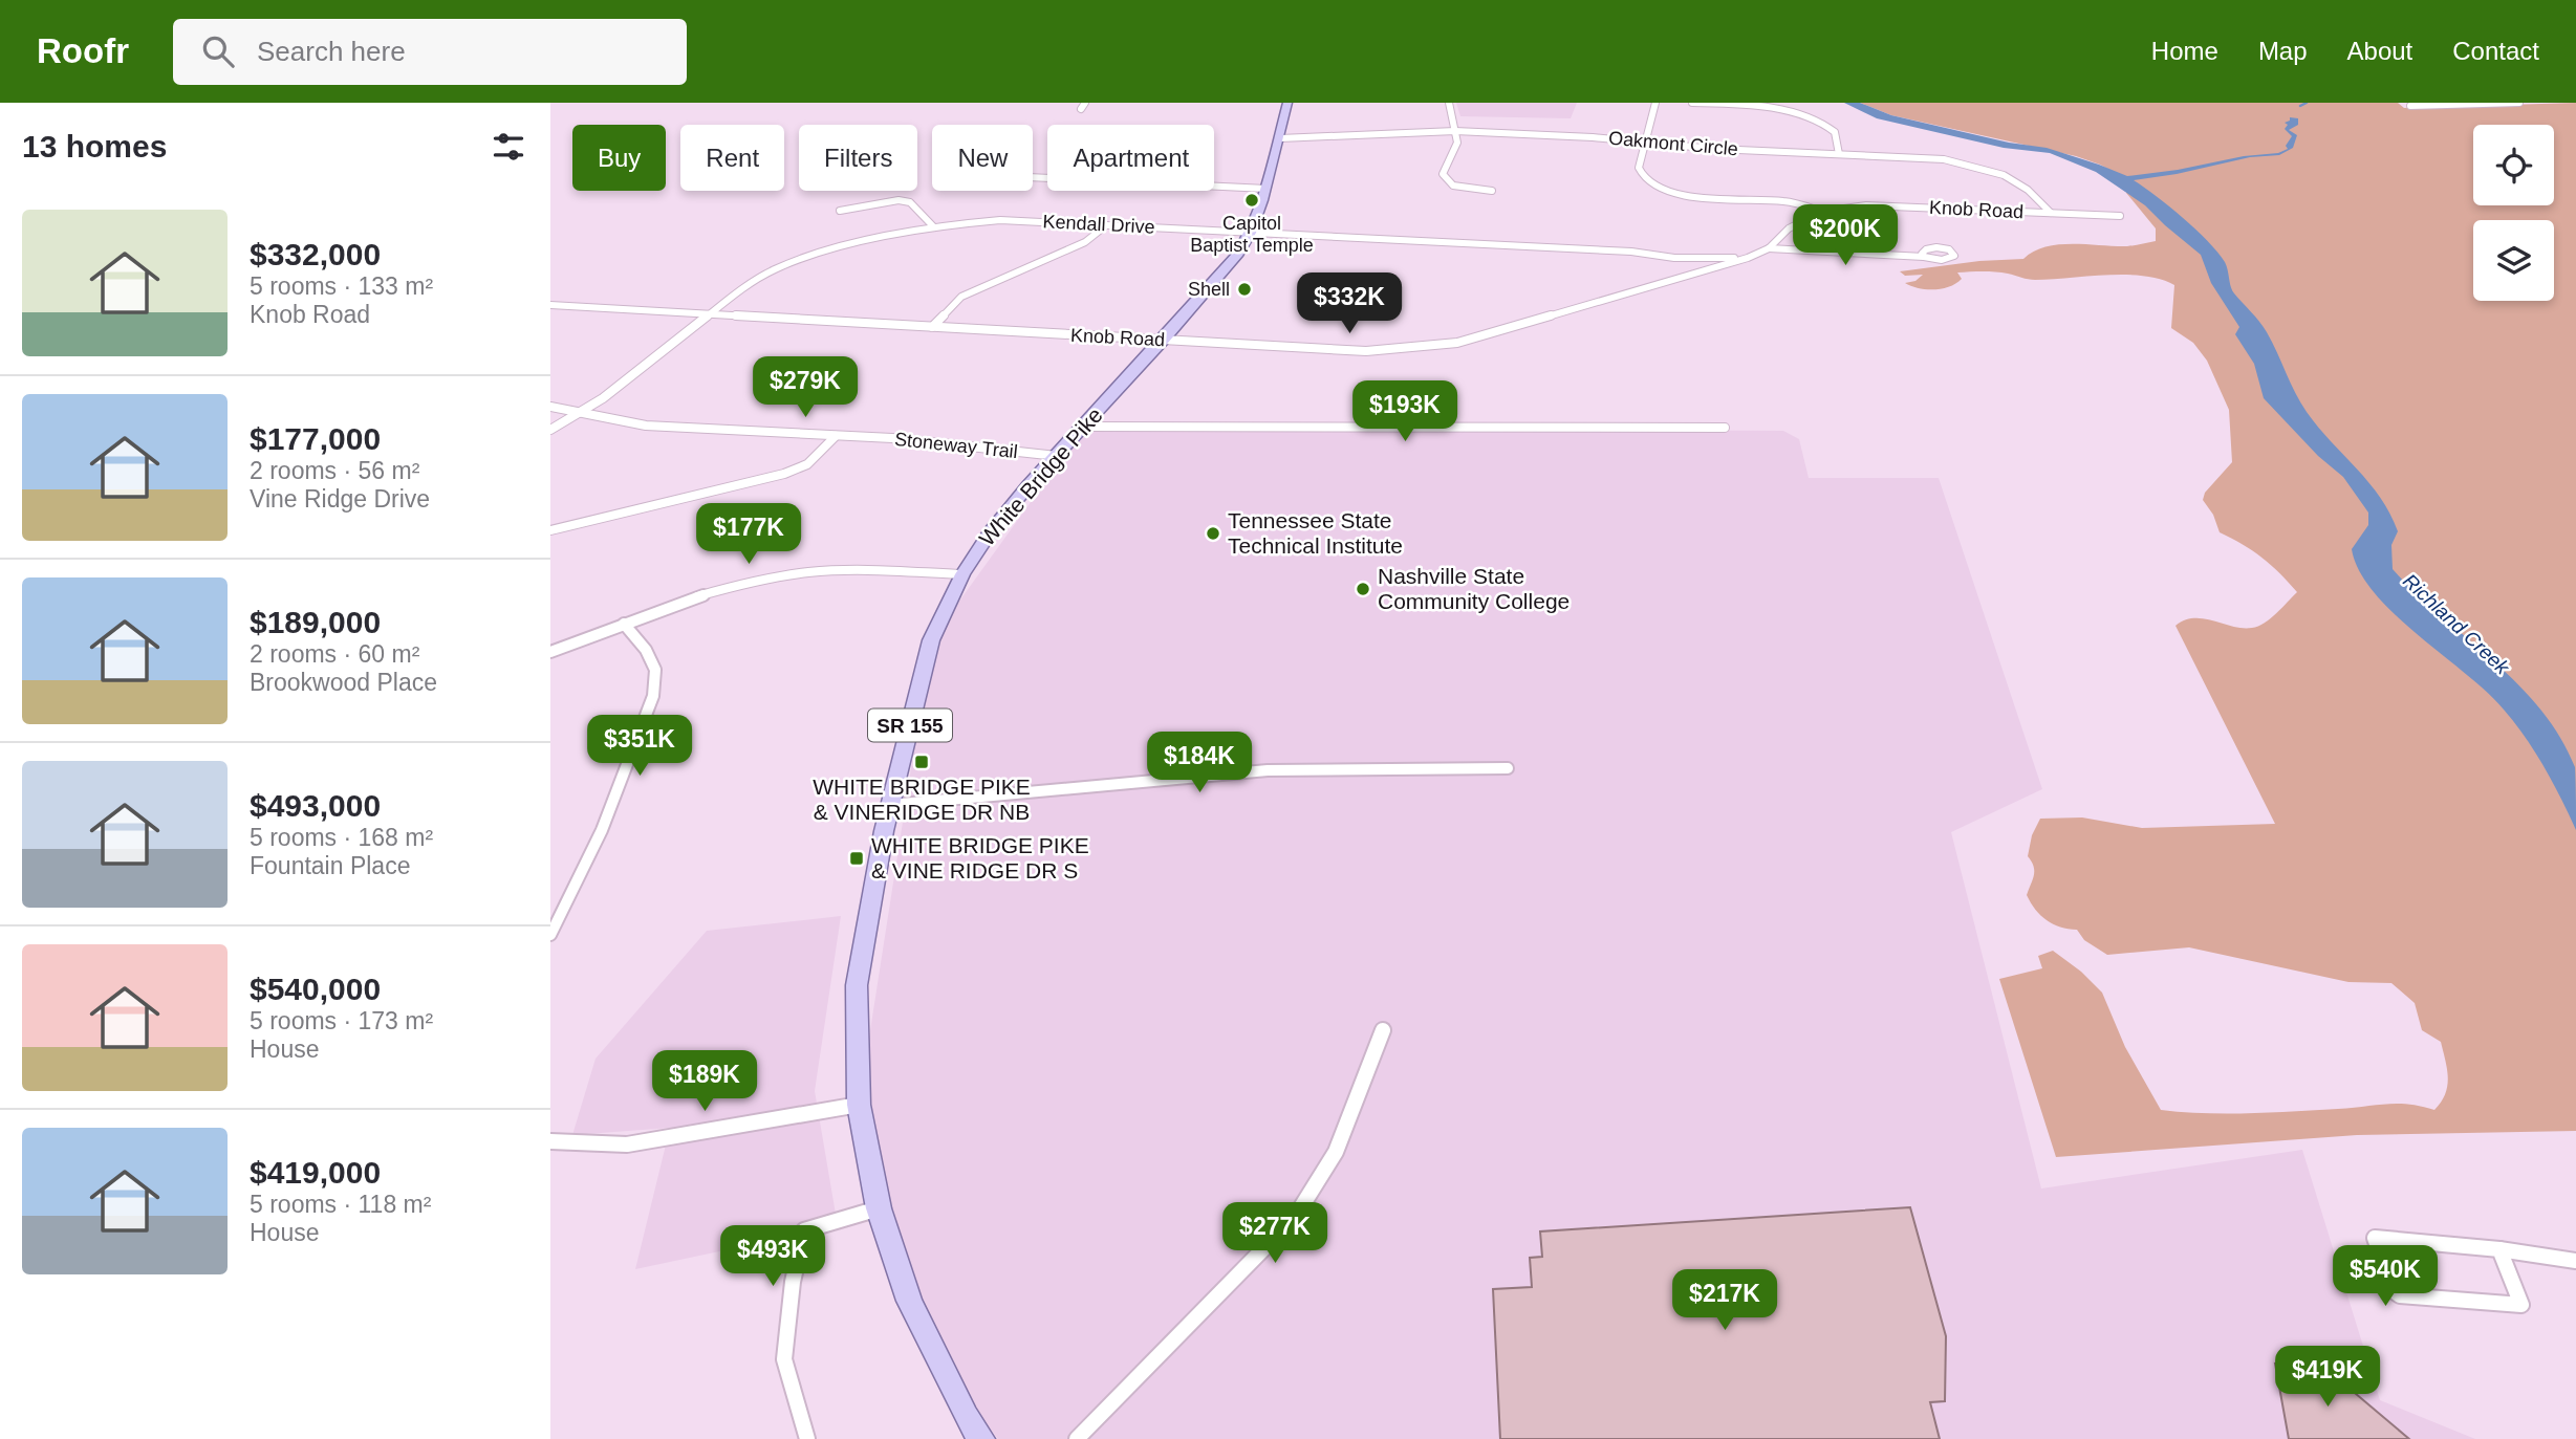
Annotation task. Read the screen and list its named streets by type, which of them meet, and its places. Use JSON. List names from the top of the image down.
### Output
{
  "streets": {
    "main road": ["White Bridge Pike", "SR 155"],
    "street": [
      "Oakmont Circle",
      "Knob Road",
      "Kendall Drive",
      "Stoneway Trail"
    ]
  },
  "crossings": [
    ["Oakmont Circle", "Knob Road"],
    ["Oakmont Circle", "White Bridge Pike"],
    ["Knob Road", "Kendall Drive"],
    ["Knob Road", "White Bridge Pike"],
    ["Kendall Drive", "Stoneway Trail"],
    ["Kendall Drive", "White Bridge Pike"],
    ["Stoneway Trail", "White Bridge Pike"]
  ],
  "water": ["Richland Creek"],
  "places": {
    "other": [
      "Capitol Baptist Temple",
      "Shell",
      "Tennessee State Technical Institute",
      "Nashville State Community College"
    ],
    "transit": ["WHITE BRIDGE PIKE & VINERIDGE DR NB", "WHITE BRIDGE PIKE & VINE RIDGE DR S"]
  },
  "page": {
    "header": "Roofr",
    "search": "Search here",
    "nav": [
      "Home",
      "Map",
      "About",
      "Contact"
    ],
    "heading": "13 homes",
    "chip": [
      "Buy",
      "Rent",
      "Filters",
      "New",
      "Apartment"
    ],
    "list": [
      {
        "name": "$332,000",
        "note": "5 rooms · 133 m² · Knob Road"
      },
      {
        "name": "$177,000",
        "note": "2 rooms · 56 m² · Vine Ridge Drive"
      },
      {
        "name": "$189,000",
        "note": "2 rooms · 60 m² · Brookwood Place"
      },
      {
        "name": "$493,000",
        "note": "5 rooms · 168 m² · Fountain Place"
      },
      {
        "name": "$540,000",
        "note": "5 rooms · 173 m² · House"
      },
      {
        "name": "$419,000",
        "note": "5 rooms · 118 m² · House"
      }
    ],
    "price": [
      "$200K",
      "$332K",
      "$279K",
      "$193K",
      "$177K",
      "$351K",
      "$184K",
      "$189K",
      "$277K",
      "$493K",
      "$540K",
      "$217K",
      "$419K"
    ]
  }
}
